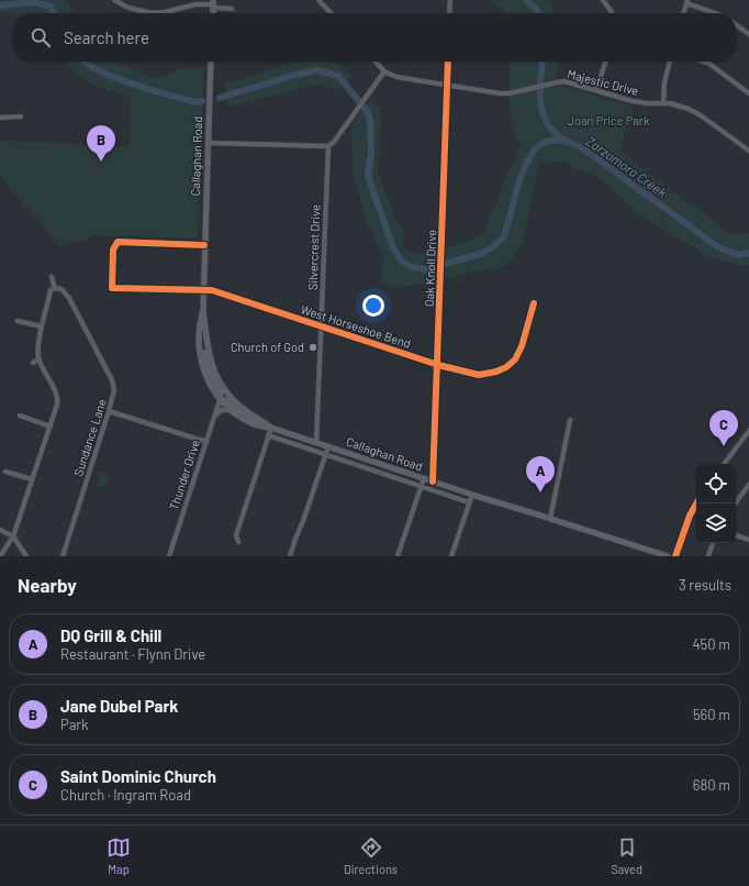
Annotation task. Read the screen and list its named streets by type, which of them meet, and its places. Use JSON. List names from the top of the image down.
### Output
{
  "streets": {
    "main road": ["Callaghan Road"],
    "street": [
      "Majestic Drive",
      "Silvercrest Drive",
      "Oak Knoll Drive",
      "West Horseshoe Bend",
      "Sundance Lane",
      "Thunder Drive"
    ]
  },
  "crossings": [
    ["Majestic Drive", "Oak Knoll Drive"],
    ["Callaghan Road", "Silvercrest Drive"],
    ["Callaghan Road", "Oak Knoll Drive"],
    ["Callaghan Road", "West Horseshoe Bend"],
    ["Callaghan Road", "Thunder Drive"],
    ["Silvercrest Drive", "West Horseshoe Bend"],
    ["Oak Knoll Drive", "West Horseshoe Bend"]
  ],
  "water": ["Zarzamora Creek"],
  "parks": ["Joan Price Park"],
  "places": ["Church of God"],
  "page": {
    "search": "Search here",
    "pins": ["B", "C", "A"],
    "heading": ["Nearby", "3 results"],
    "list": [
      {
        "mark": "A",
        "name": "DQ Grill & Chill",
        "note": "Restaurant · Flynn Drive",
        "value": "450 m"
      },
      {
        "mark": "B",
        "name": "Jane Dubel Park",
        "note": "Park",
        "value": "560 m"
      },
      {
        "mark": "C",
        "name": "Saint Dominic Church",
        "note": "Church · Ingram Road",
        "value": "680 m"
      }
    ],
    "nav": ["Map", "Directions", "Saved"]
  }
}
